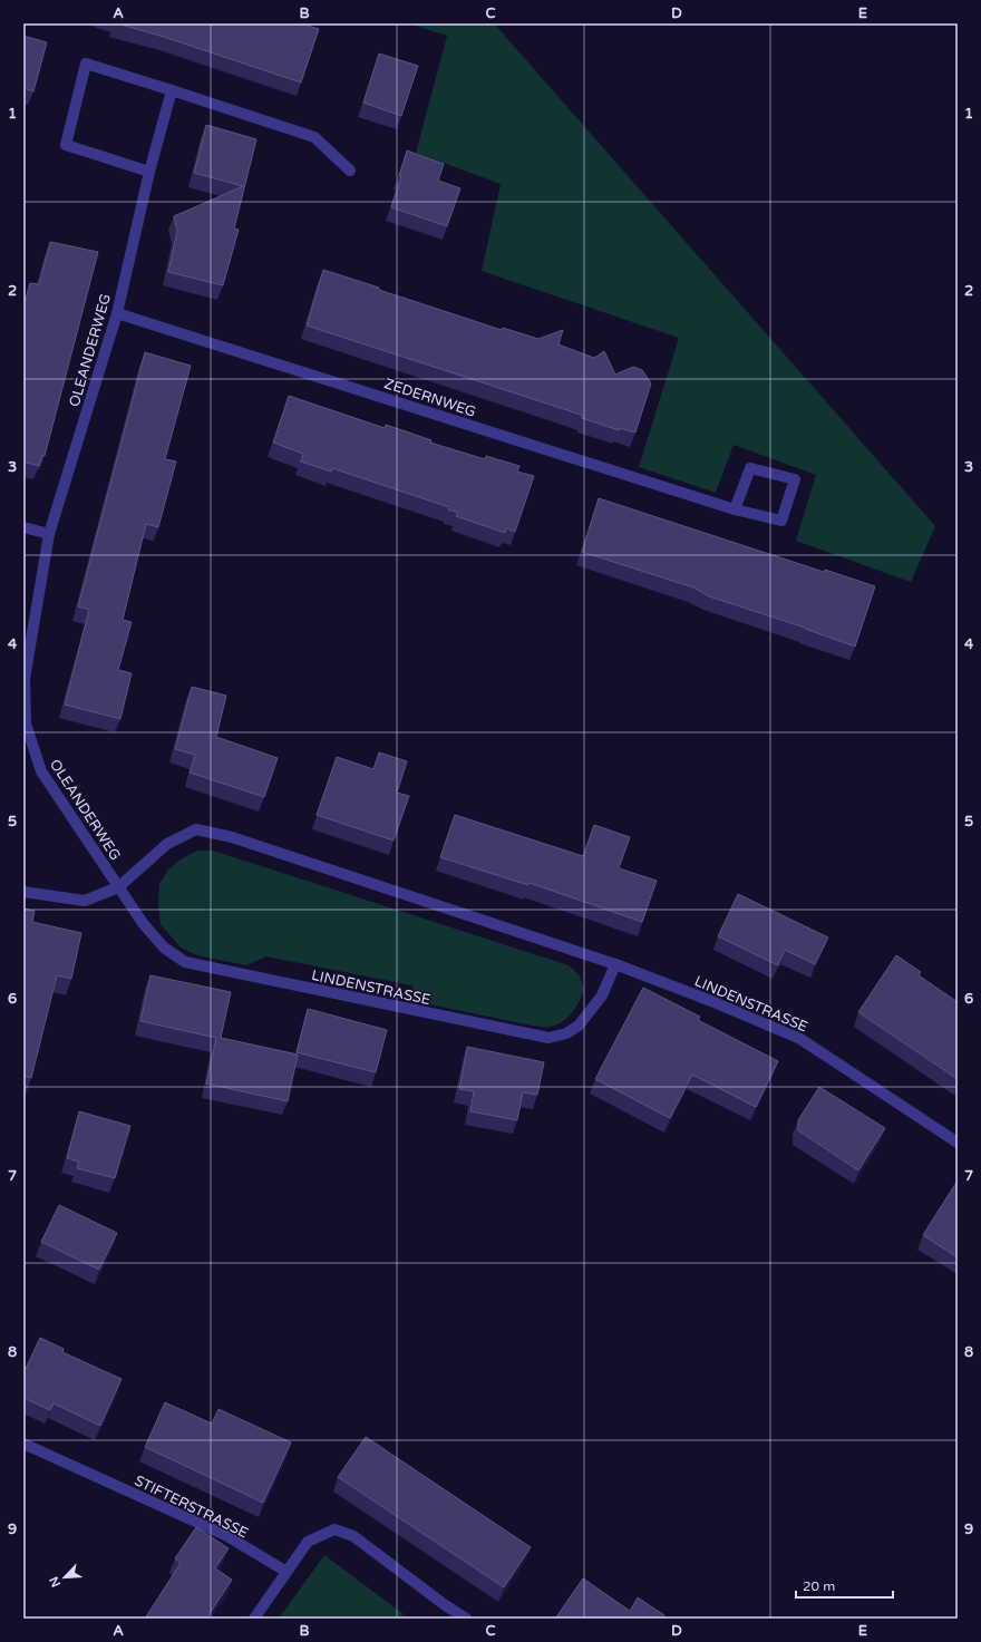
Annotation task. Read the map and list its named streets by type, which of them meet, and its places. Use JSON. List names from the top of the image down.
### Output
{
  "streets": {
    "street": [
      "OLEANDERWEG",
      "ZEDERNWEG",
      "LINDENSTRASSE",
      "STIFTERSTRASSE"
    ]
  },
  "crossings": [
    ["OLEANDERWEG", "ZEDERNWEG"],
    ["OLEANDERWEG", "LINDENSTRASSE"]
  ],
  "scale_bar": "20 m",
  "north": "bottom left",
  "grid": {
    "columns": [
      "A",
      "B",
      "C",
      "D",
      "E"
    ],
    "rows": [
      "1",
      "2",
      "3",
      "4",
      "5",
      "6",
      "7",
      "8",
      "9"
    ]
  }
}
